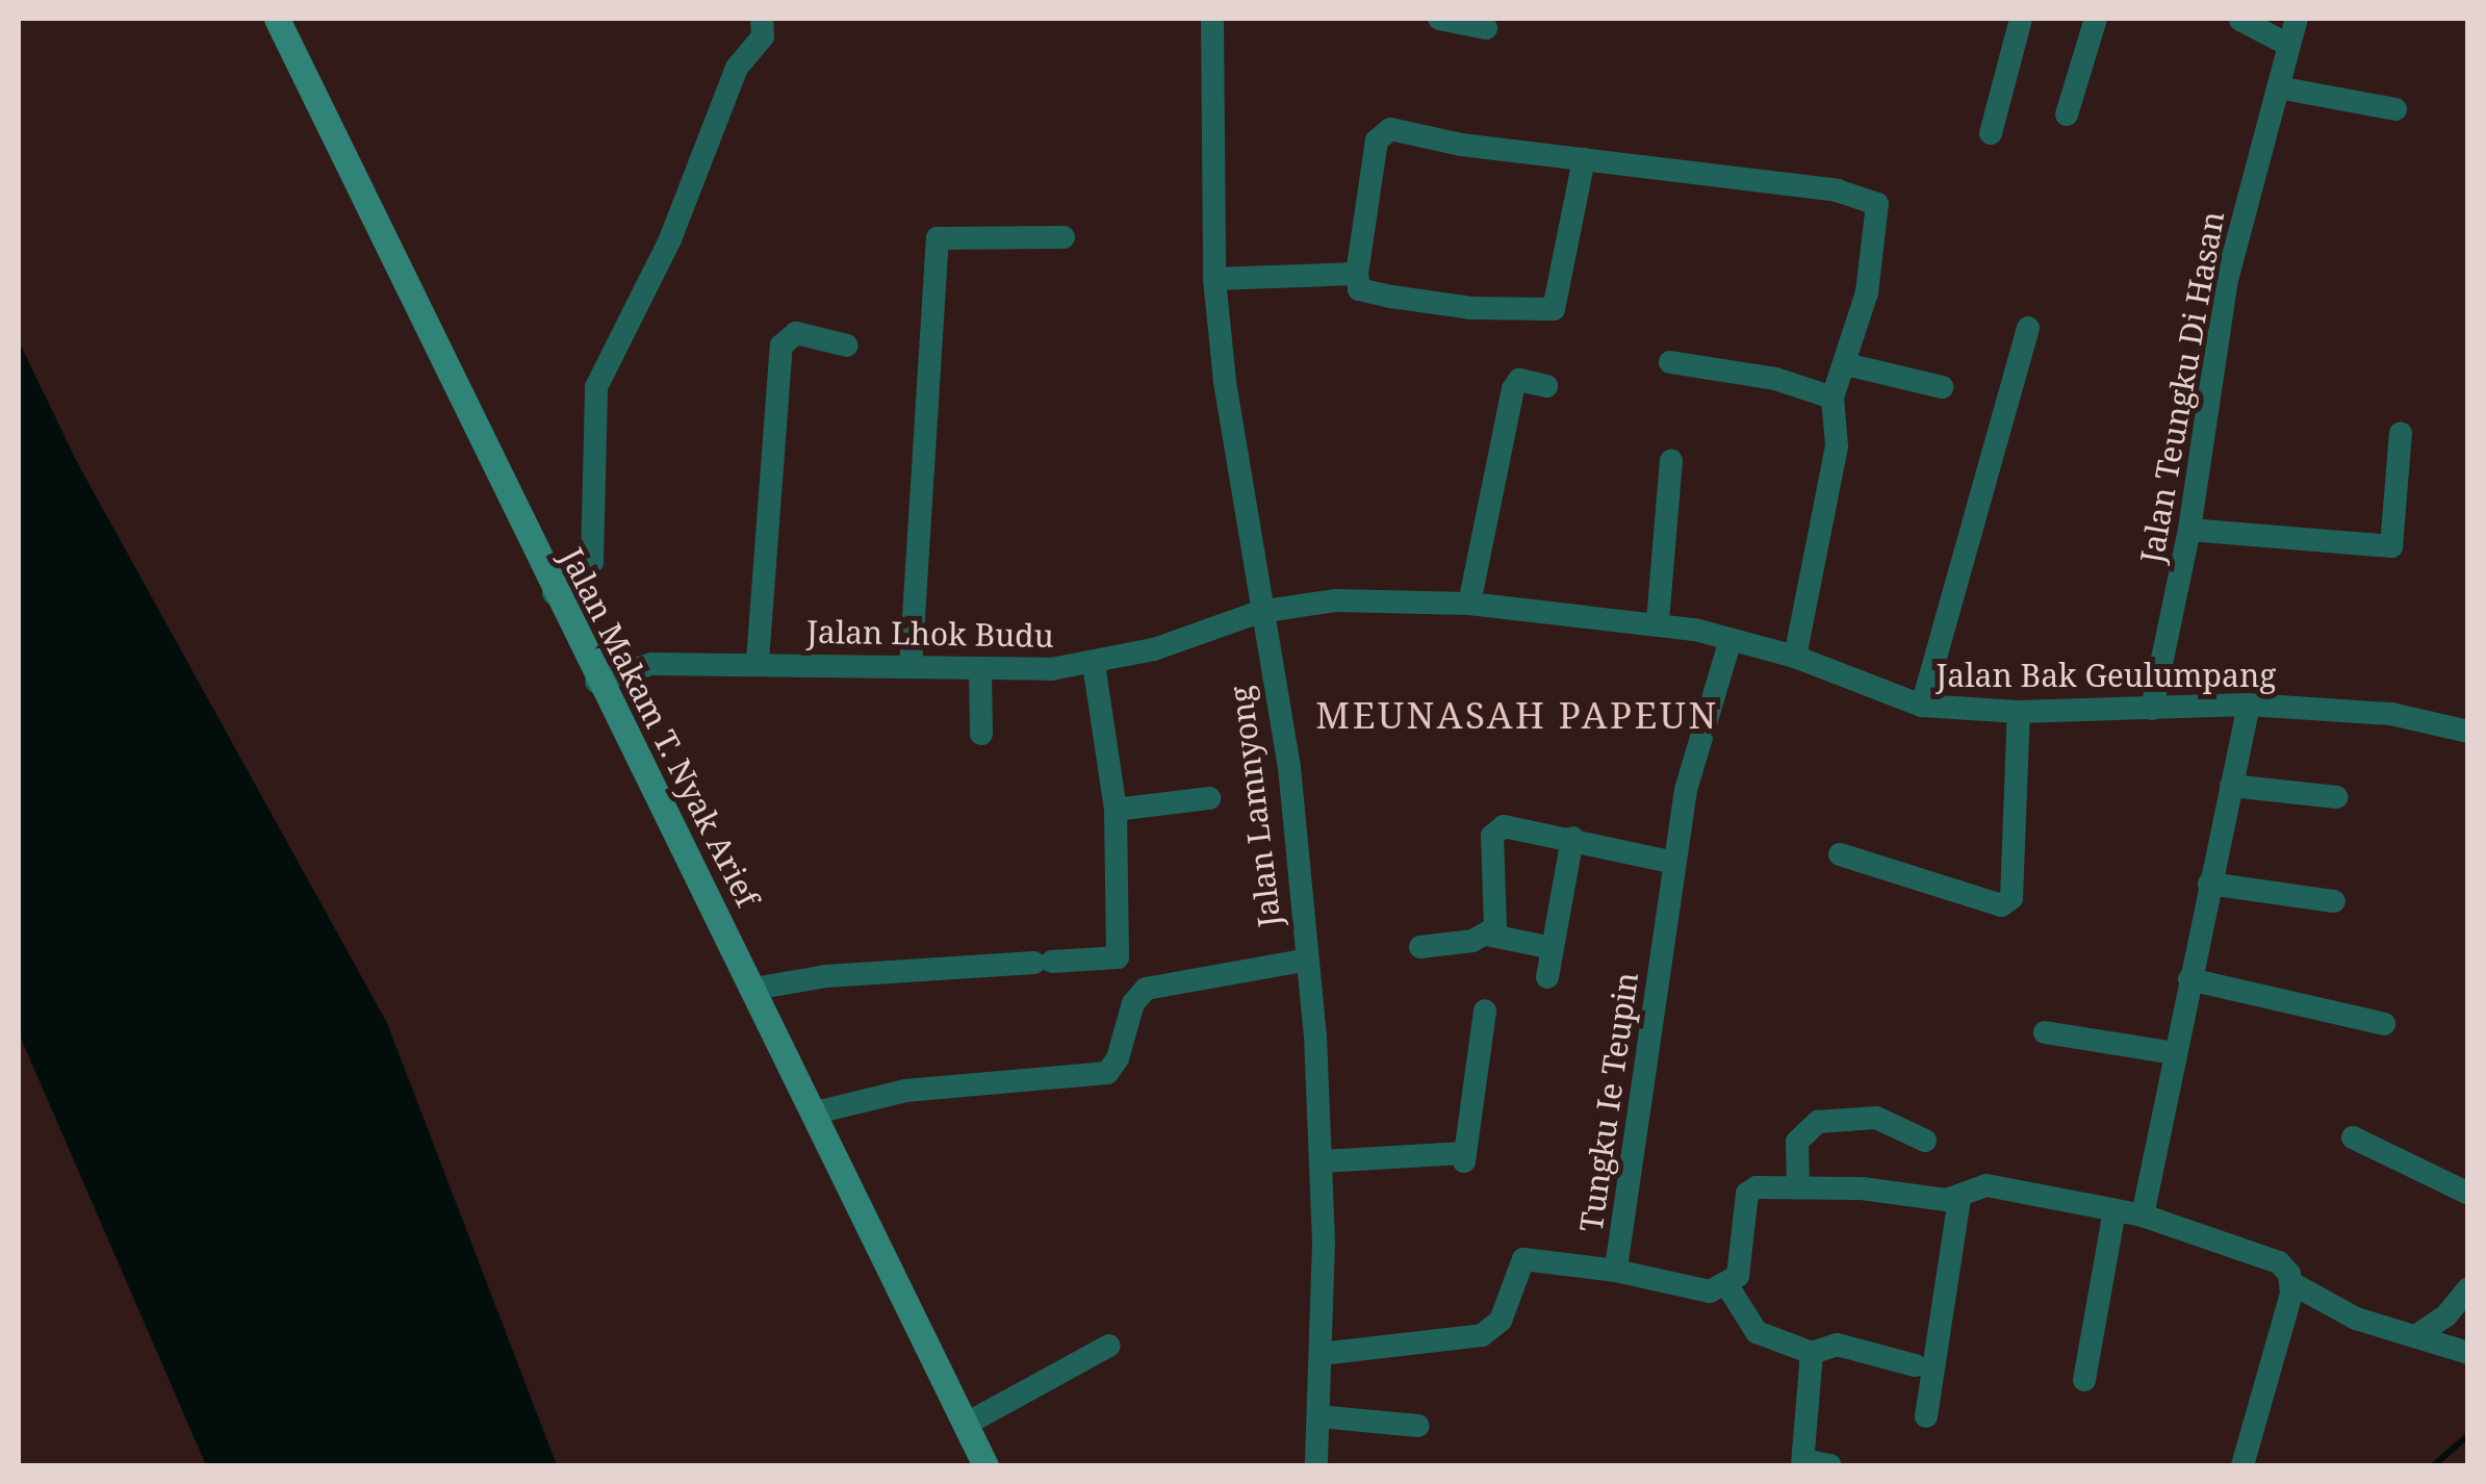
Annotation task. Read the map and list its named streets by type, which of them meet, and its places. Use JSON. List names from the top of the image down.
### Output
{
  "streets": {
    "street": [
      "Jalan Teungku Di Hasan",
      "Jalan Lhok Budu",
      "Jalan Bak Geulumpang",
      "Jalan Makam T. Nyak Arief",
      "Jalan Lamnyong",
      "Tungku Ie Teupin"
    ]
  },
  "crossings": [
    ["Jalan Teungku Di Hasan", "Jalan Bak Geulumpang"],
    ["Jalan Lhok Budu", "Jalan Bak Geulumpang"],
    ["Jalan Lhok Budu", "Jalan Makam T. Nyak Arief"],
    ["Jalan Lhok Budu", "Jalan Lamnyong"],
    ["Jalan Bak Geulumpang", "Jalan Lamnyong"],
    ["Jalan Bak Geulumpang", "Tungku Ie Teupin"]
  ],
  "districts": ["MEUNASAH PAPEUN"]
}
